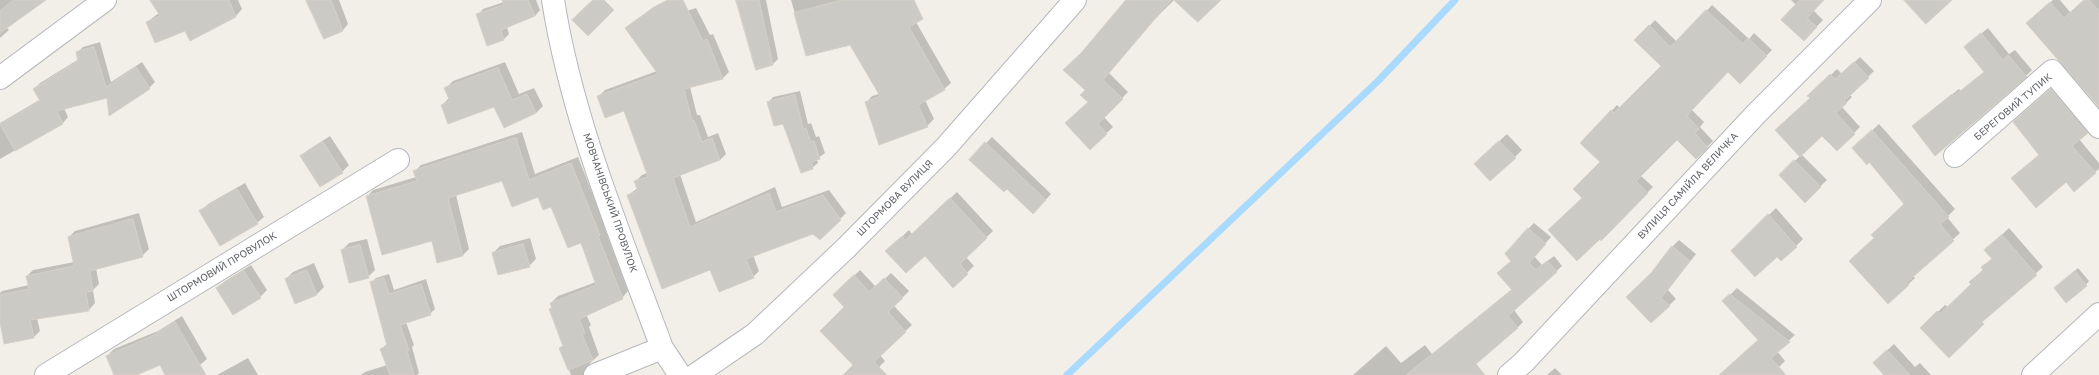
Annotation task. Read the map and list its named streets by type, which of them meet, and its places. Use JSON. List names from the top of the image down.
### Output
{
  "streets": {
    "street": [
      "БЕРЕГОВИЙ ТУПИК",
      "ВУЛИЦЯ САМІЙЛА ВЕЛИЧКА",
      "ШТОРМОВА ВУЛИЦЯ",
      "МОВЧАНІВСЬКИЙ ПРОВУЛОК",
      "ШТОРМОВИЙ ПРОВУЛОК"
    ]
  }
}
